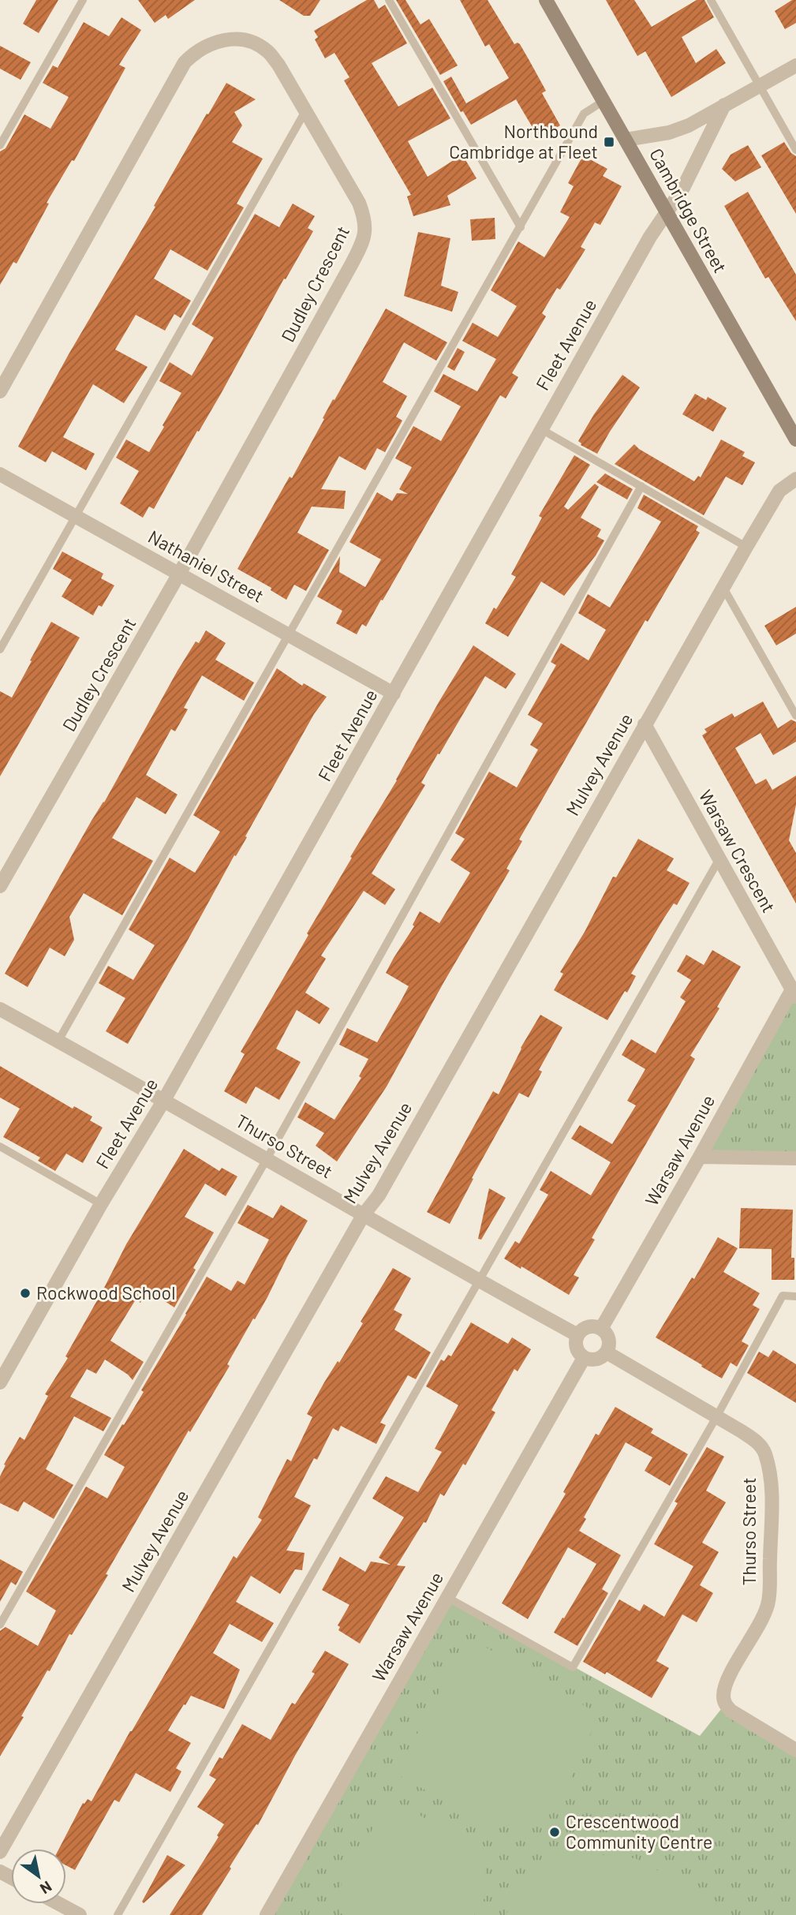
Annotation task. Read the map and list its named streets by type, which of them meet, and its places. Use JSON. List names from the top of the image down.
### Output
{
  "streets": {
    "street": [
      "Cambridge Street",
      "Dudley Crescent",
      "Fleet Avenue",
      "Nathaniel Street",
      "Mulvey Avenue",
      "Warsaw Crescent",
      "Thurso Street",
      "Warsaw Avenue"
    ]
  },
  "crossings": [
    ["Cambridge Street", "Fleet Avenue"],
    ["Dudley Crescent", "Nathaniel Street"],
    ["Fleet Avenue", "Nathaniel Street"],
    ["Fleet Avenue", "Thurso Street"],
    ["Mulvey Avenue", "Warsaw Crescent"],
    ["Mulvey Avenue", "Thurso Street"],
    ["Warsaw Crescent", "Warsaw Avenue"],
    ["Thurso Street", "Warsaw Avenue"]
  ],
  "places": {
    "transit": ["Northbound Cambridge at Fleet"],
    "other": ["Rockwood School", "Crescentwood Community Centre"]
  },
  "north": "bottom right"
}
